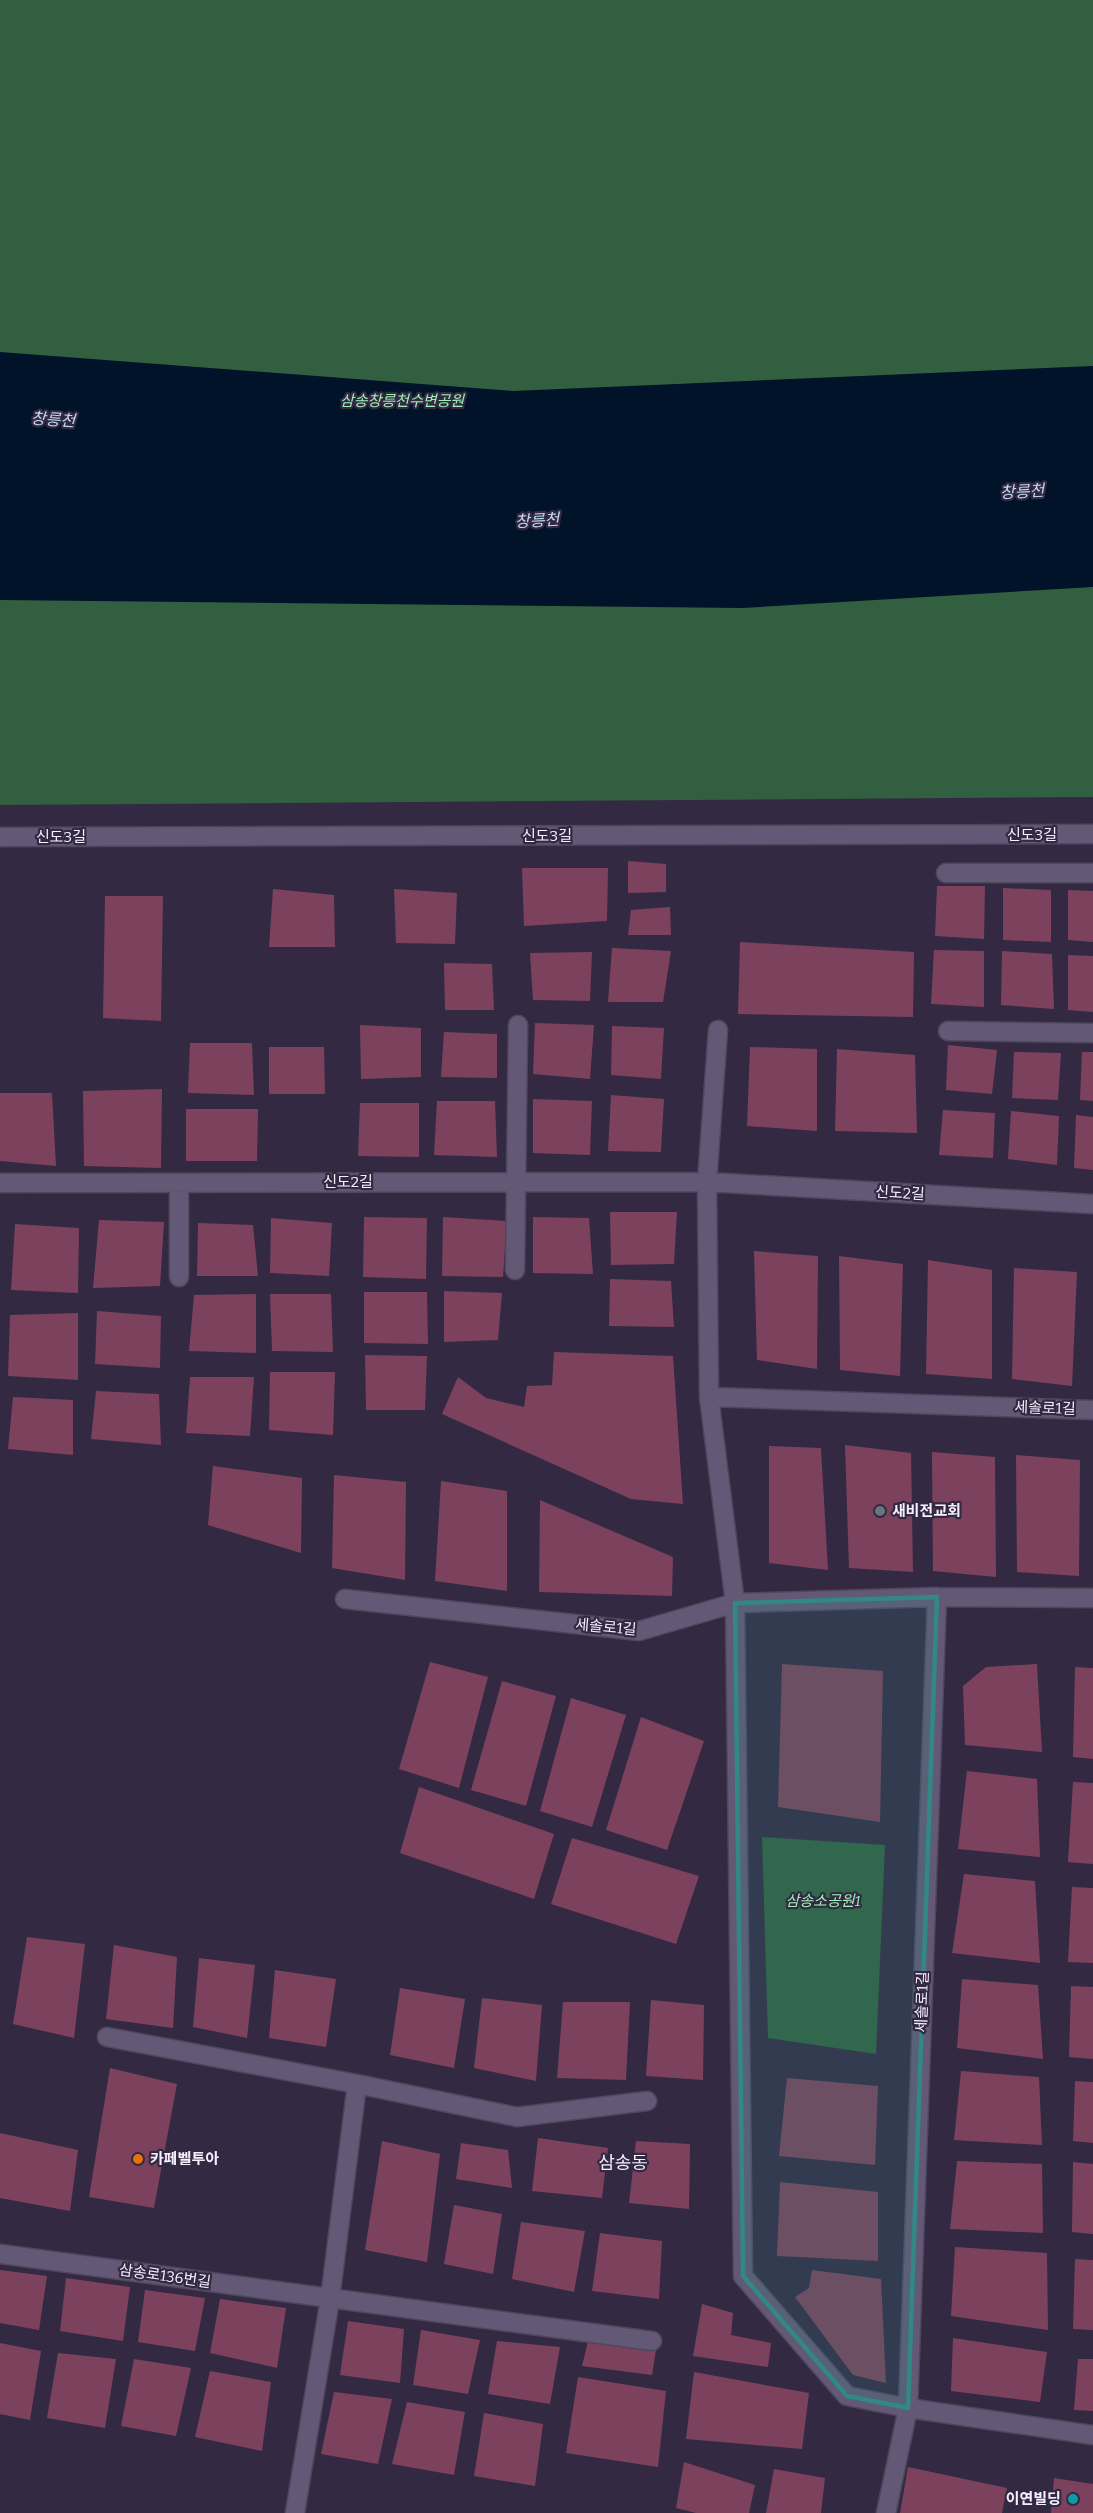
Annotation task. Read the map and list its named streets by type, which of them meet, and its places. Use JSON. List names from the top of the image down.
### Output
{
  "streets": {
    "street": [
      "신도3길",
      "신도2길",
      "세솔로1길",
      "삼송로136번길"
    ]
  },
  "districts": ["삼송동"],
  "water": ["창릉천"],
  "parks": ["삼송창릉천수변공원", "삼송소공원1"],
  "places": ["새비전교회", "카페벨투아", "이연빌딩"]
}
